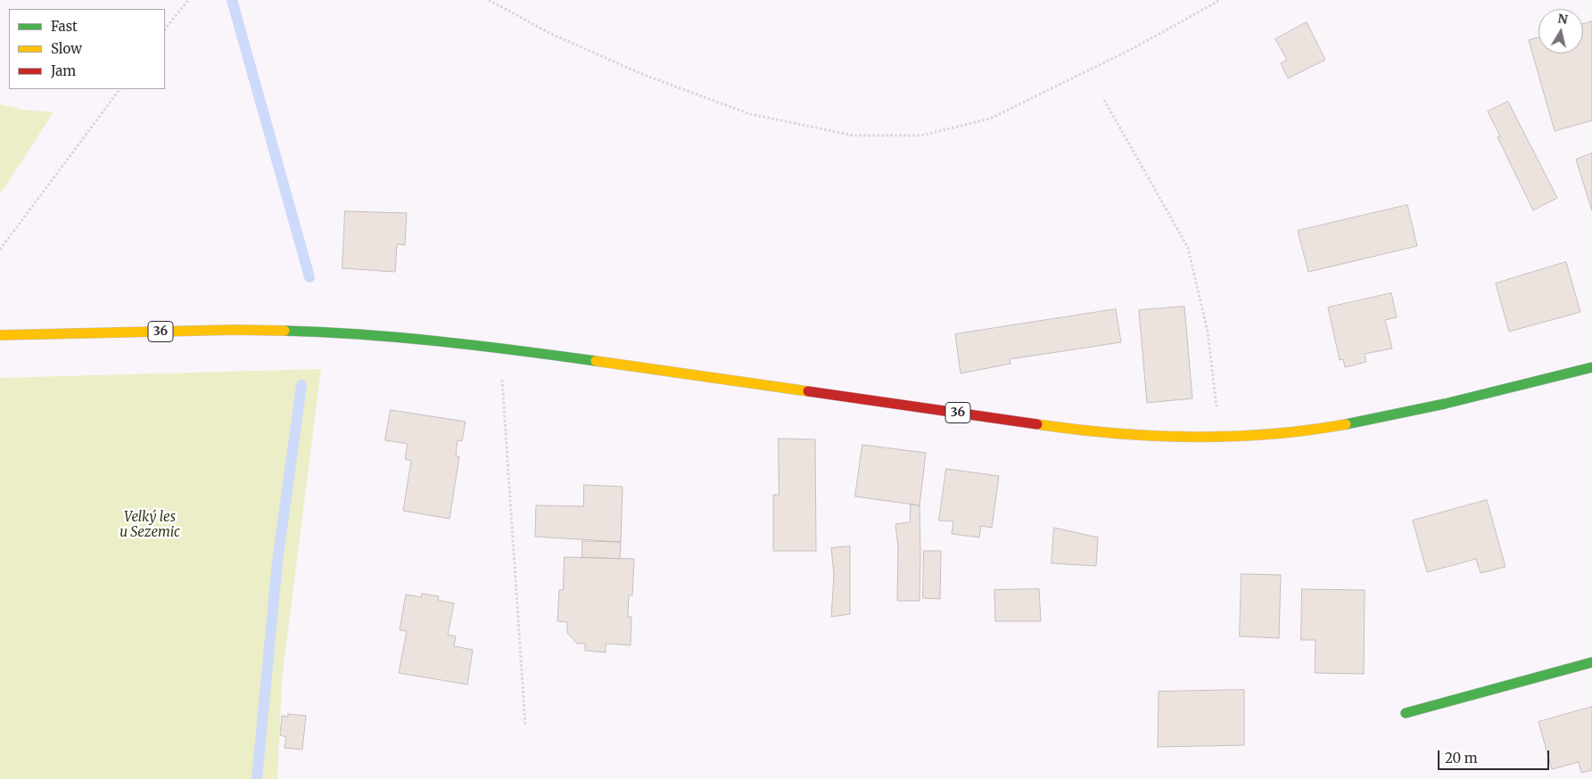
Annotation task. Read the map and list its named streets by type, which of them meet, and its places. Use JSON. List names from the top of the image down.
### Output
{
  "streets": {
    "main road": ["36"]
  },
  "parks": ["Velký les u Sezemic"],
  "legend": ["Fast", "Slow", "Jam"],
  "scale_bar": "20 m",
  "north": "top"
}
